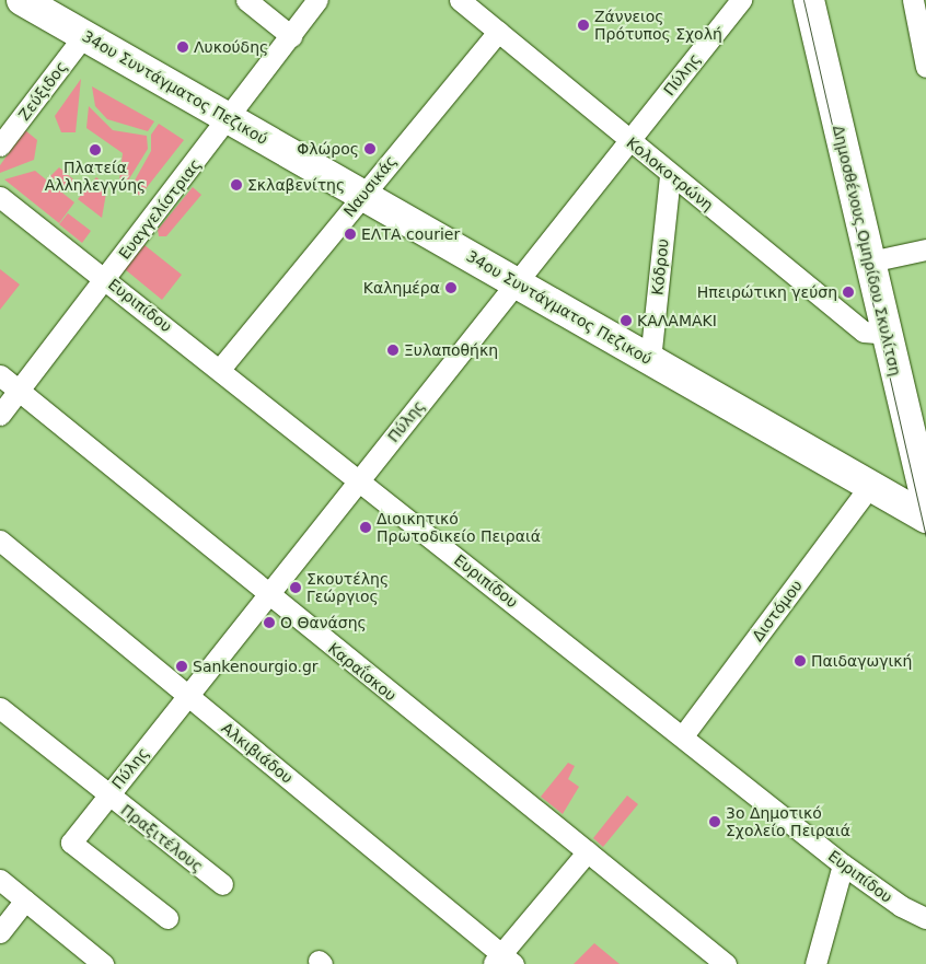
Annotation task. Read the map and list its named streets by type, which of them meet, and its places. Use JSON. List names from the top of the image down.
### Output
{
  "streets": {
    "main road": ["34ου Συντάγματος Πεζικού", "Δημοσθένους Ομηρίδου Σκυλίτση"],
    "street": [
      "Πύλης",
      "Ζεύξιδος",
      "Κολοκοτρώνη",
      "Ναυσικάς",
      "Ευαγγελίστριας",
      "Κόδρου",
      "Ευριπίδου",
      "Διστόμου",
      "Καραΐσκου",
      "Αλκιβιάδου",
      "Πραξιτέλους"
    ]
  },
  "crossings": [
    ["Πύλης", "34ου Συντάγματος Πεζικού"],
    ["Πύλης", "Κολοκοτρώνη"],
    ["Πύλης", "Ευριπίδου"],
    ["Πύλης", "Καραΐσκου"],
    ["Πύλης", "Αλκιβιάδου"],
    ["Πύλης", "Πραξιτέλους"],
    ["34ου Συντάγματος Πεζικού", "Ζεύξιδος"],
    ["34ου Συντάγματος Πεζικού", "Ναυσικάς"],
    ["34ου Συντάγματος Πεζικού", "Ευαγγελίστριας"],
    ["34ου Συντάγματος Πεζικού", "Κόδρου"],
    ["34ου Συντάγματος Πεζικού", "Διστόμου"],
    ["Κολοκοτρώνη", "Ναυσικάς"],
    ["Κολοκοτρώνη", "Δημοσθένους Ομηρίδου Σκυλίτση"],
    ["Κολοκοτρώνη", "Κόδρου"],
    ["Ναυσικάς", "Ευριπίδου"],
    ["Ευαγγελίστριας", "Ευριπίδου"],
    ["Ευαγγελίστριας", "Καραΐσκου"],
    ["Ευριπίδου", "Διστόμου"]
  ],
  "places": [
    "Ζάννειος Πρότυπος Σχολή",
    "Λυκούδης",
    "Φλώρος",
    "Πλατεία Αλληλεγγύης",
    "Σκλαβενίτης",
    "ΕΛΤΑ courier",
    "Καλημέρα",
    "Ηπειρώτικη γεύση",
    "ΚΑΛΑΜΑΚΙ",
    "Ξυλαποθήκη",
    "Διοικητικό Πρωτοδικείο Πειραιά",
    "Σκουτέλης Γεώργιος",
    "Ο Θανάσης",
    "Παιδαγωγική",
    "Sankenourgio.gr",
    "3ο Δημοτικό Σχολείο Πειραιά"
  ]
}
